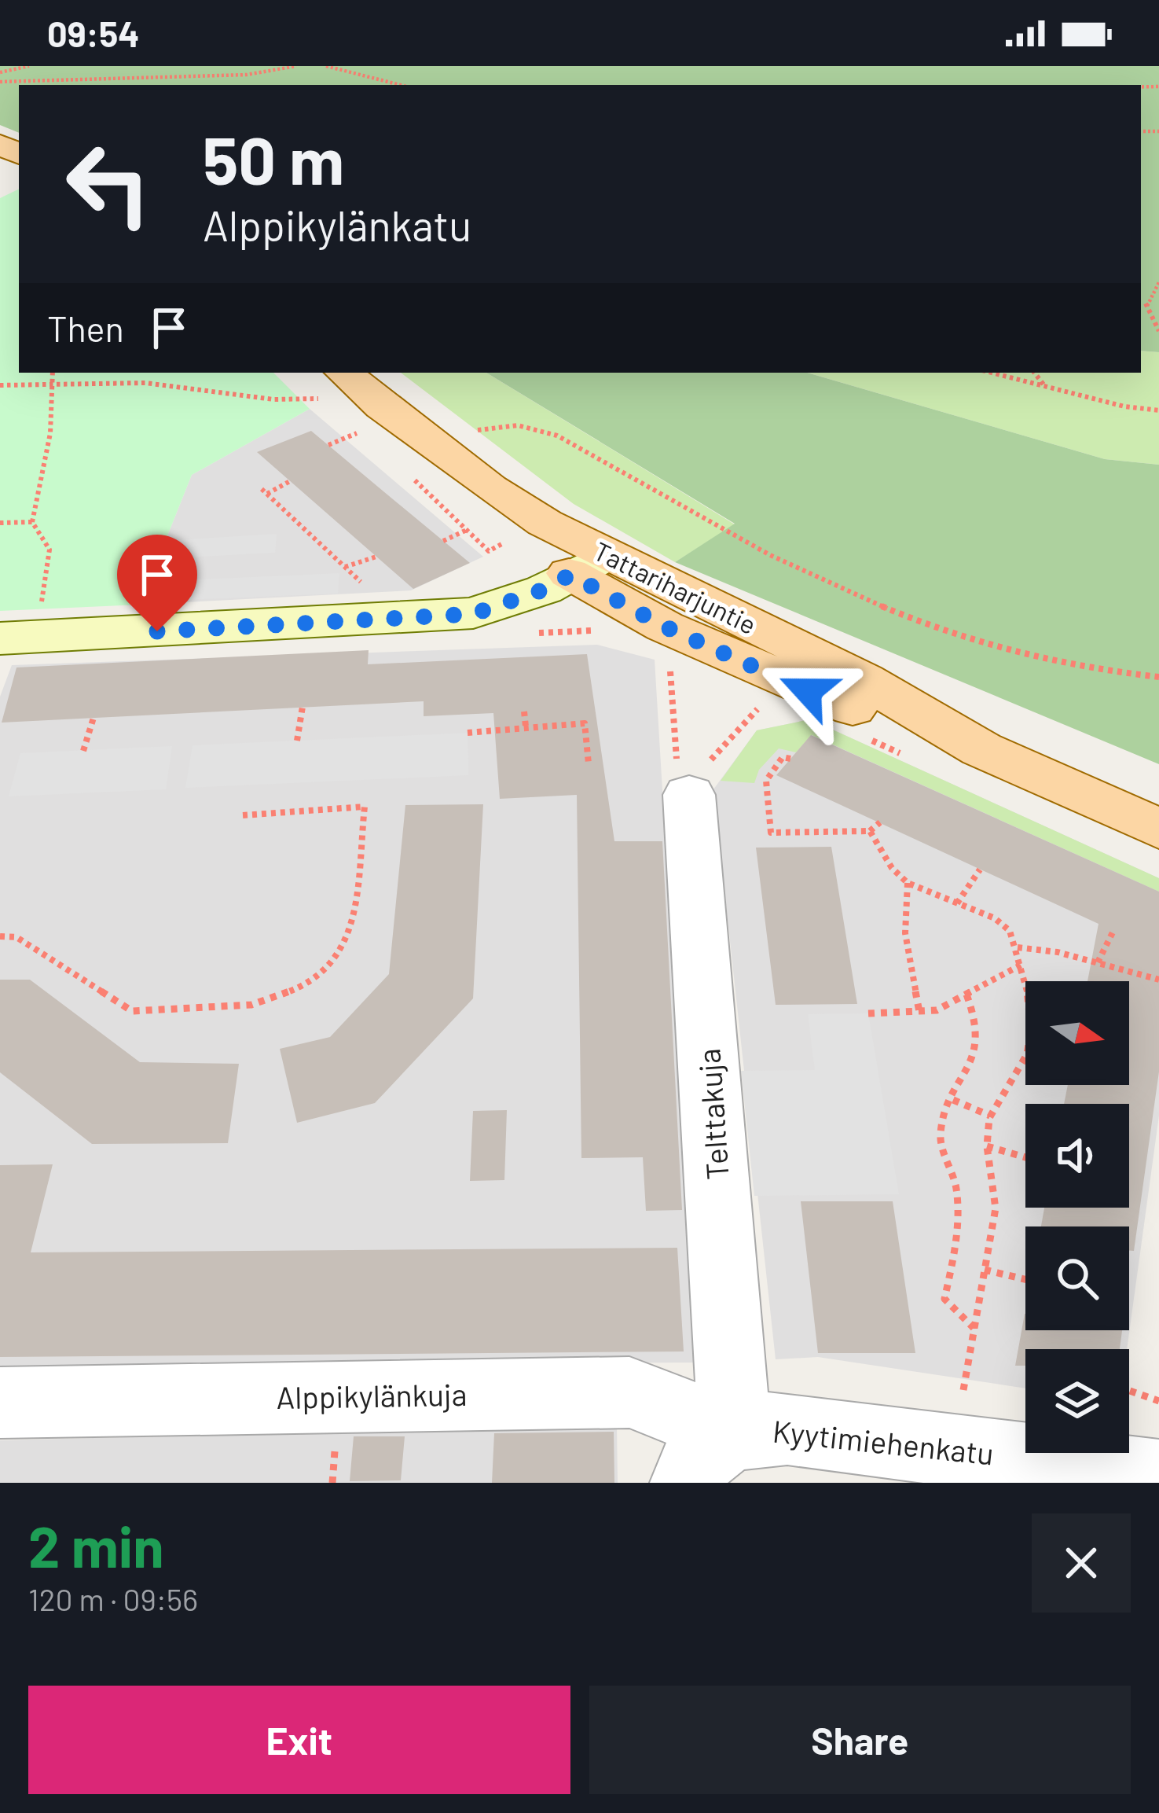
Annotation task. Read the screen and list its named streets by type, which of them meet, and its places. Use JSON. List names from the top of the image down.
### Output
{
  "streets": {
    "main road": ["Tattariharjuntie"],
    "street": ["Telttakuja", "Alppikylänkuja", "Kyytimiehenkatu"]
  },
  "crossings": [
    ["Telttakuja", "Alppikylänkuja"],
    ["Telttakuja", "Kyytimiehenkatu"],
    ["Alppikylänkuja", "Kyytimiehenkatu"]
  ],
  "north": "right",
  "page": {
    "status": "09:54",
    "turn": ["50 m", "Alppikylänkatu"],
    "then": "Then",
    "heading": ["2 min", "120 m · 09:56"],
    "buttons": ["Exit", "Share"]
  }
}
